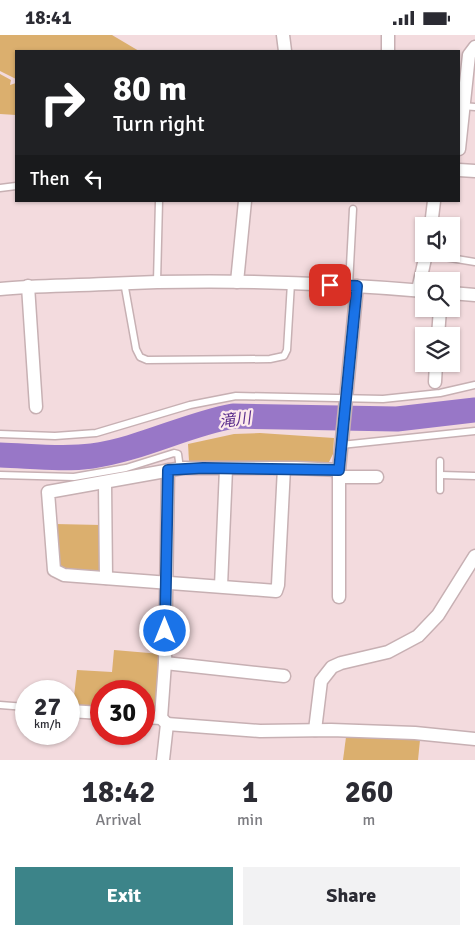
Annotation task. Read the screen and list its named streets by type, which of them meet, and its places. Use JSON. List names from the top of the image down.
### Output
{
  "water": ["滝川"],
  "page": {
    "status": "18:41",
    "turn": ["80 m", "Turn right"],
    "then": "Then",
    "speed": "27 km/h",
    "limit": "30",
    "eta": [
      "18:42",
      "Arrival",
      "1",
      "min",
      "260",
      "m"
    ],
    "buttons": ["Exit", "Share"]
  }
}
